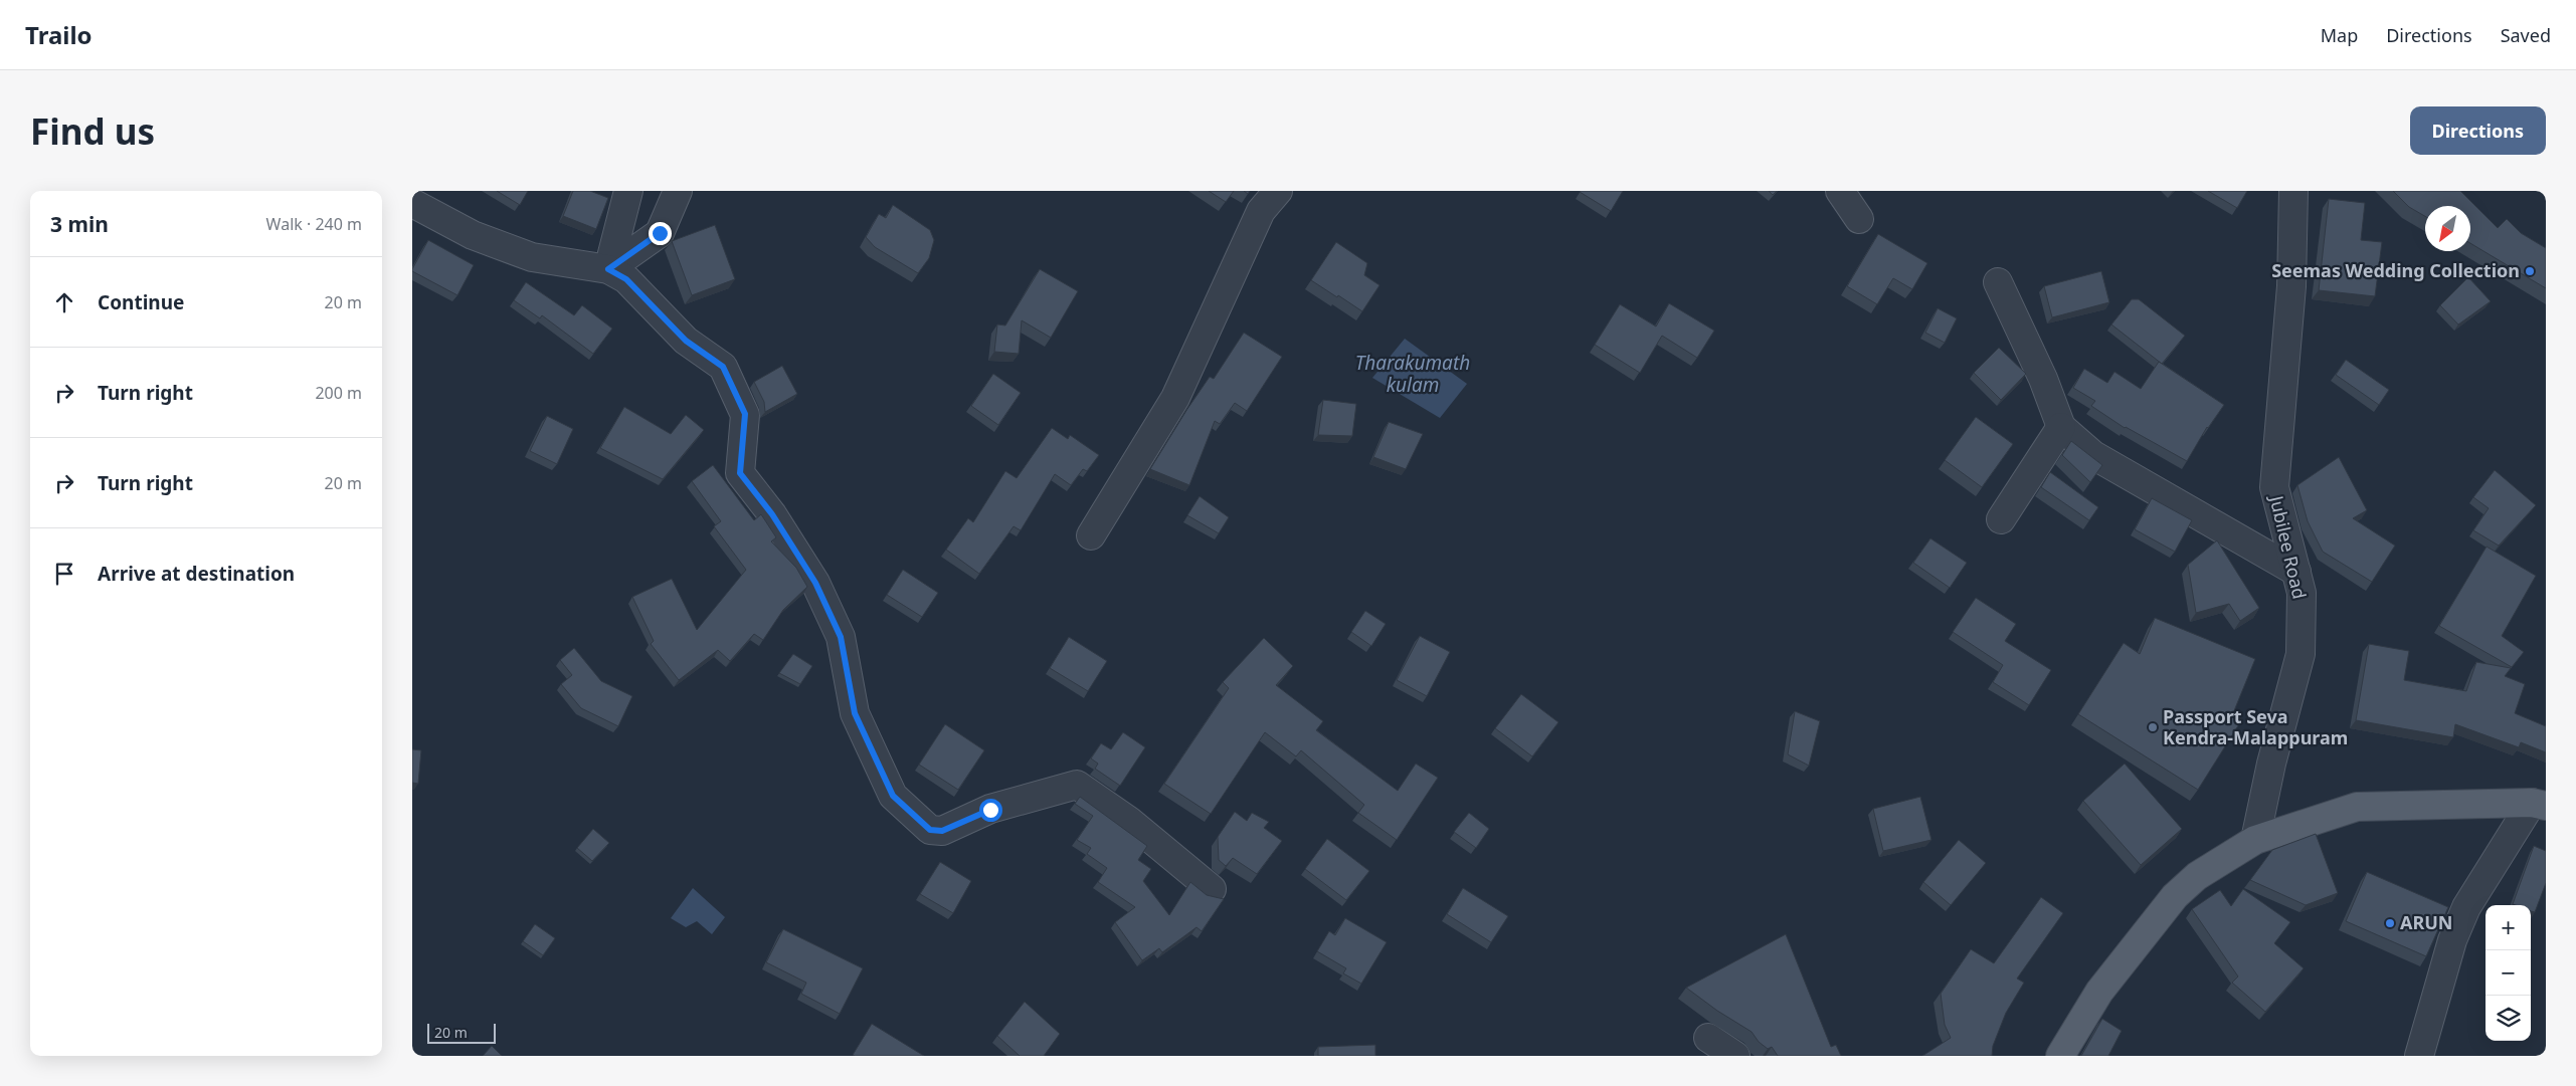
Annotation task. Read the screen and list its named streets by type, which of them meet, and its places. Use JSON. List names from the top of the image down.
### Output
{
  "streets": {
    "street": ["Jubilee Road"]
  },
  "water": ["Tharakumath kulam"],
  "places": ["Seemas Wedding Collection", "Passport Seva Kendra-Malappuram", "ARUN"],
  "scale_bar": "20 m",
  "north": "bottom left",
  "page": {
    "header": "Trailo",
    "nav": ["Map", "Directions", "Saved"],
    "buttons": "Directions",
    "title": "Find us",
    "heading": ["3 min", "Walk · 240 m"],
    "list": [
      ["Continue", "20 m"],
      ["Turn right", "200 m"],
      ["Turn right", "20 m"],
      "Arrive at destination"
    ],
    "map_buttons": ["+", "−"],
    "scale": "20 m"
  }
}
